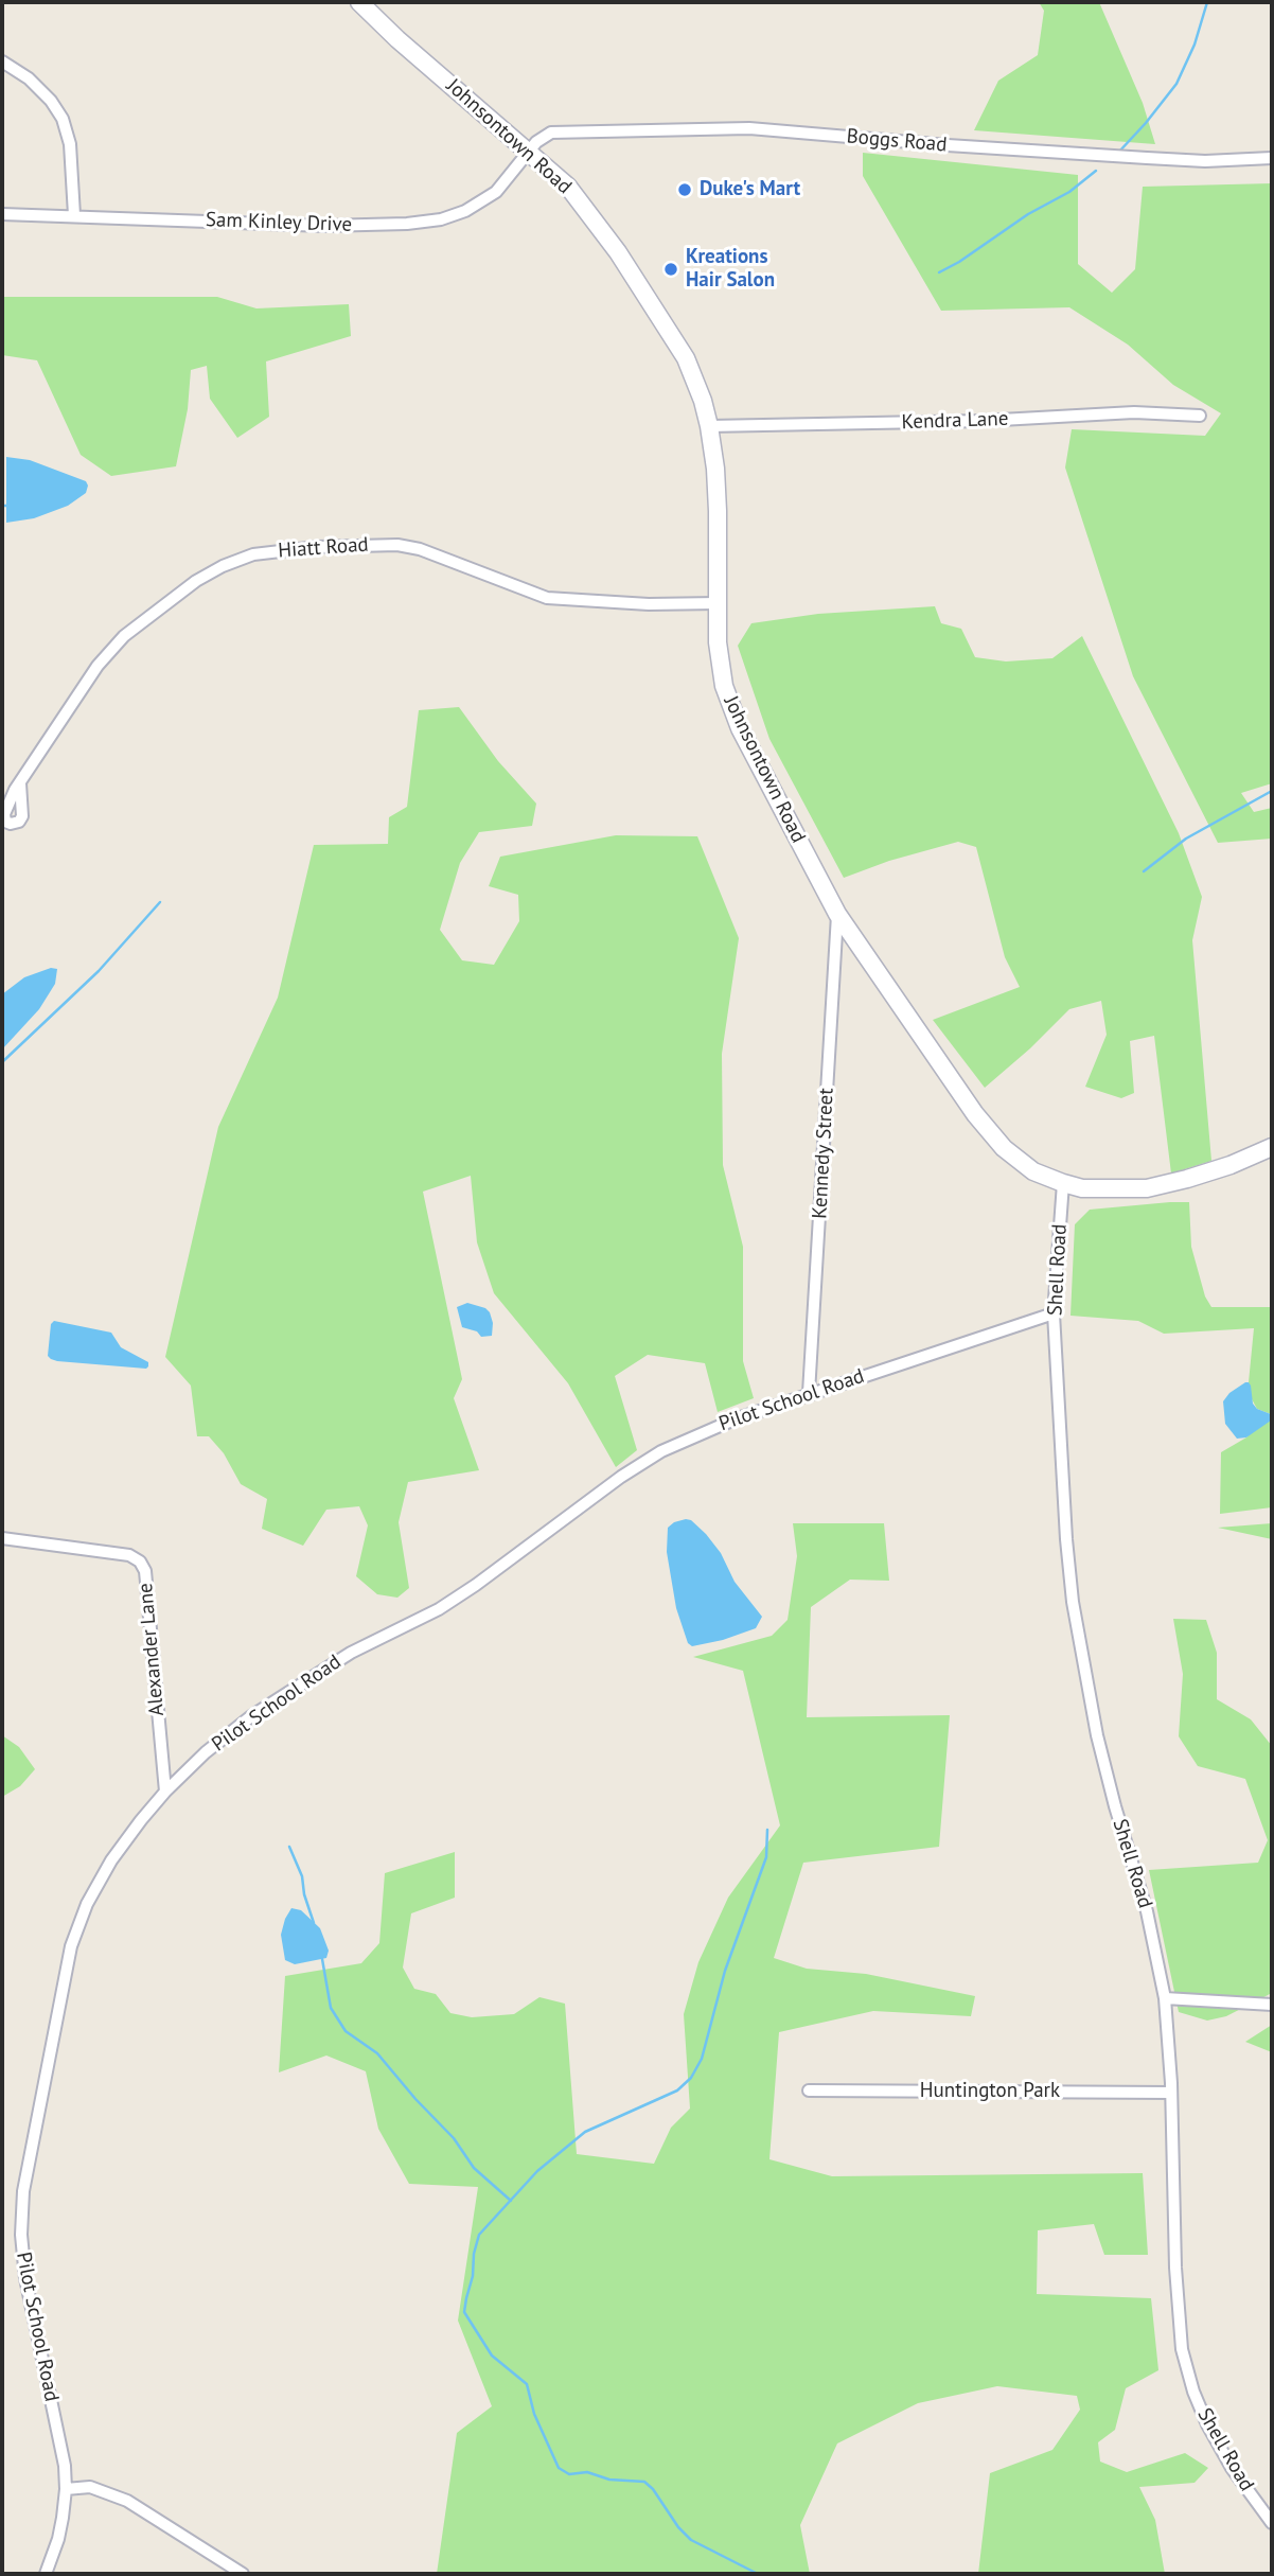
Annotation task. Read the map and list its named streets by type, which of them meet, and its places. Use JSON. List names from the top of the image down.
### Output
{
  "streets": {
    "street": [
      "Johnsontown Road",
      "Boggs Road",
      "Sam Kinley Drive",
      "Kendra Lane",
      "Hiatt Road",
      "Kennedy Street",
      "Shell Road",
      "Pilot School Road",
      "Alexander Lane",
      "Huntington Park"
    ]
  },
  "crossings": [
    ["Johnsontown Road", "Boggs Road"],
    ["Johnsontown Road", "Sam Kinley Drive"],
    ["Johnsontown Road", "Kendra Lane"],
    ["Johnsontown Road", "Hiatt Road"],
    ["Johnsontown Road", "Kennedy Street"],
    ["Johnsontown Road", "Shell Road"],
    ["Boggs Road", "Sam Kinley Drive"],
    ["Kennedy Street", "Pilot School Road"],
    ["Shell Road", "Pilot School Road"],
    ["Shell Road", "Huntington Park"],
    ["Pilot School Road", "Alexander Lane"]
  ],
  "places": ["Duke's Mart", "Kreations Hair Salon"]
}
